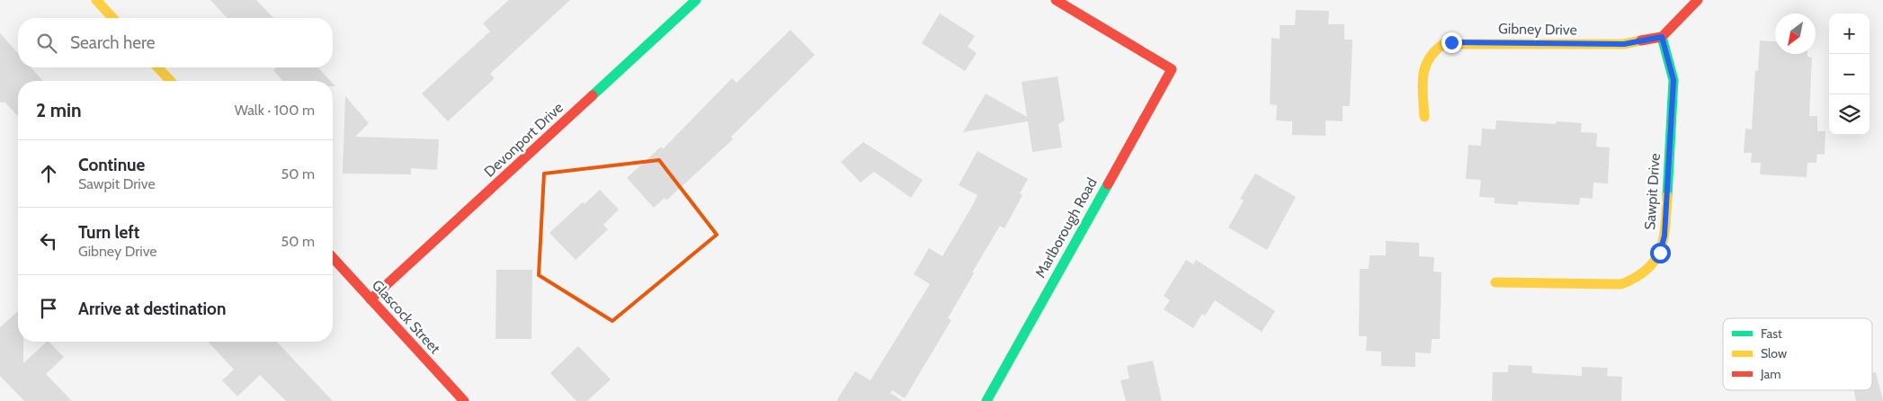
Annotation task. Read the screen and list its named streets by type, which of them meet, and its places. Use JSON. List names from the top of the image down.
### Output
{
  "streets": {
    "street": [
      "Gibney Drive",
      "Devonport Drive",
      "Sawpit Drive",
      "Marlborough Road",
      "Glascock Street"
    ]
  },
  "crossings": [
    ["Gibney Drive", "Sawpit Drive"],
    ["Devonport Drive", "Glascock Street"]
  ],
  "legend": ["Fast", "Slow", "Jam"],
  "north": "bottom left",
  "page": {
    "map_buttons": ["+", "−"],
    "search": "Search here",
    "heading": ["2 min", "Walk · 100 m"],
    "list": [
      ["Continue", "Sawpit Drive", "50 m"],
      ["Turn left", "Gibney Drive", "50 m"],
      "Arrive at destination"
    ]
  }
}
